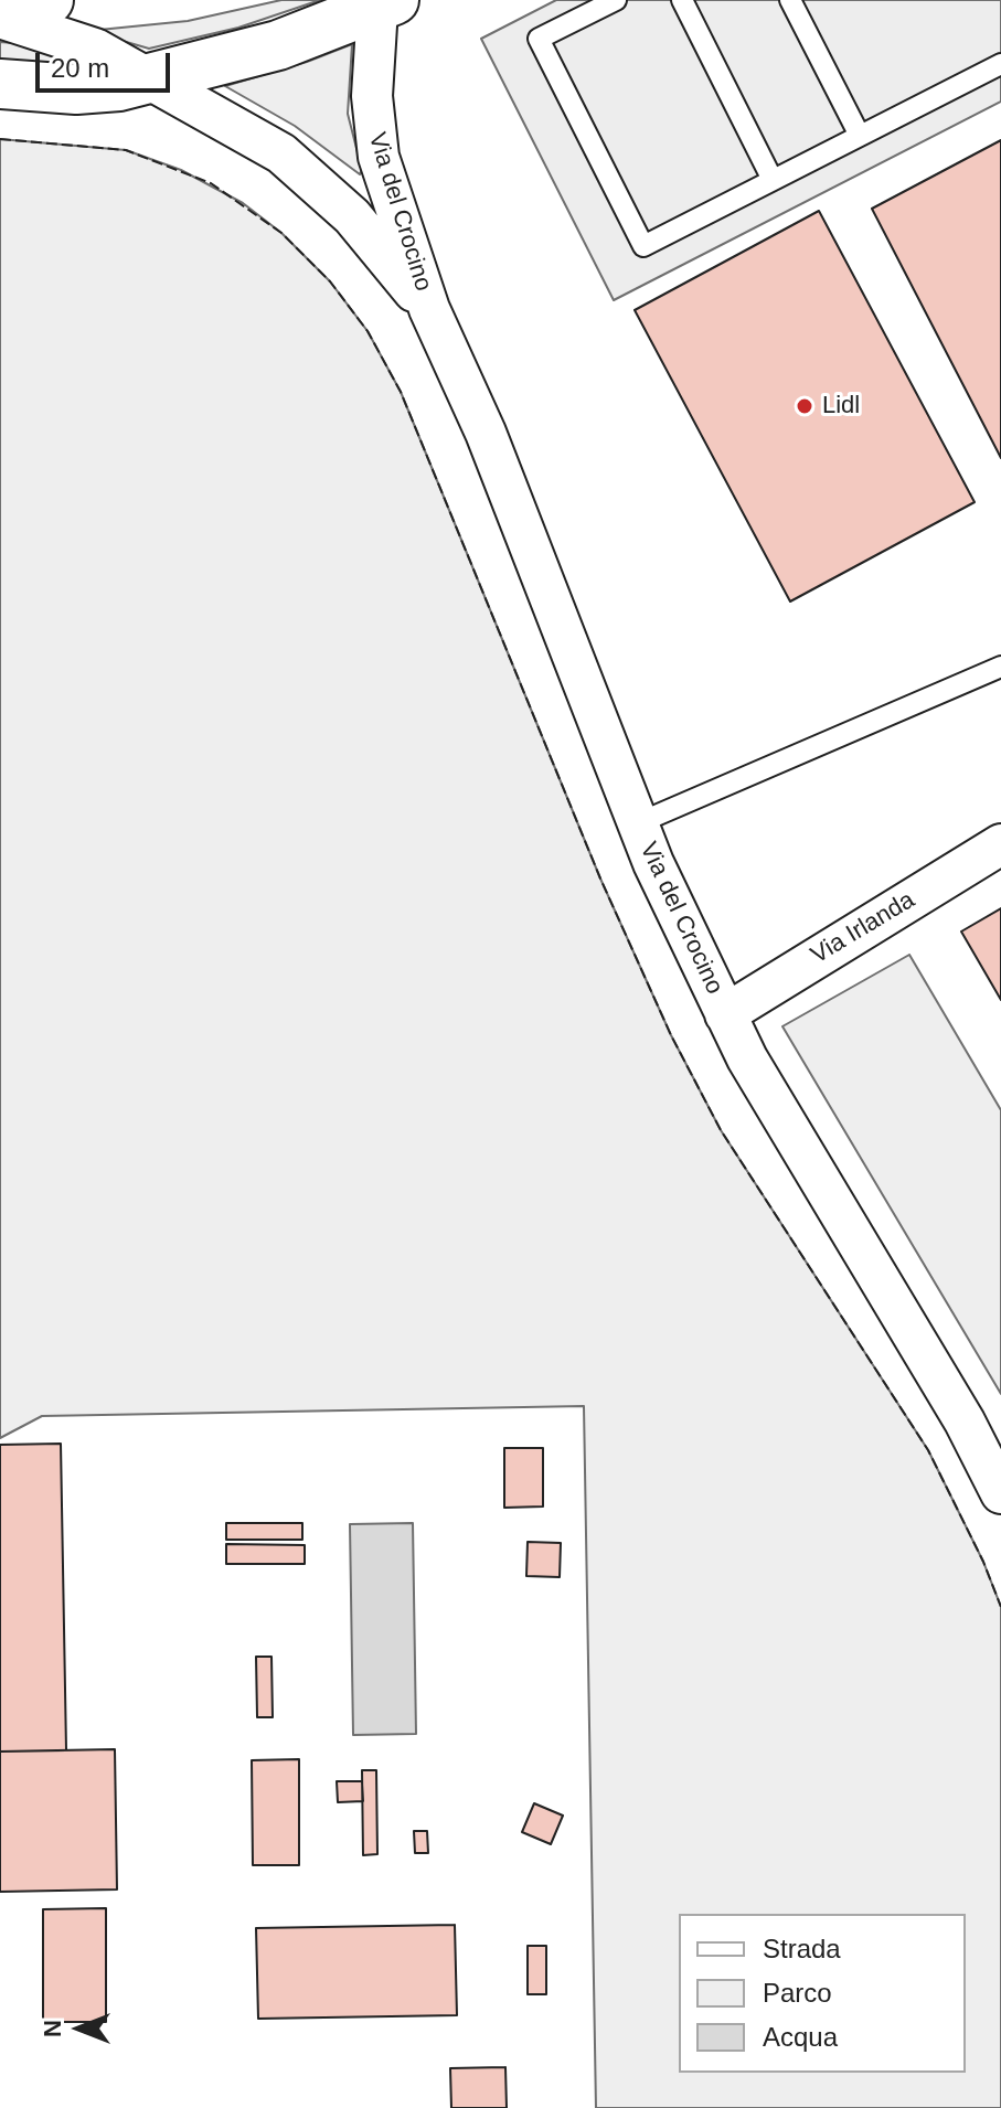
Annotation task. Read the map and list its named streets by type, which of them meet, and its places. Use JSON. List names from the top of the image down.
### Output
{
  "streets": {
    "street": ["Via del Crocino", "Via Irlanda"]
  },
  "crossings": [
    ["Via del Crocino", "Via Irlanda"]
  ],
  "places": ["Lidl"],
  "legend": ["Strada", "Parco", "Acqua"],
  "scale_bar": "20 m",
  "north": "left"
}
